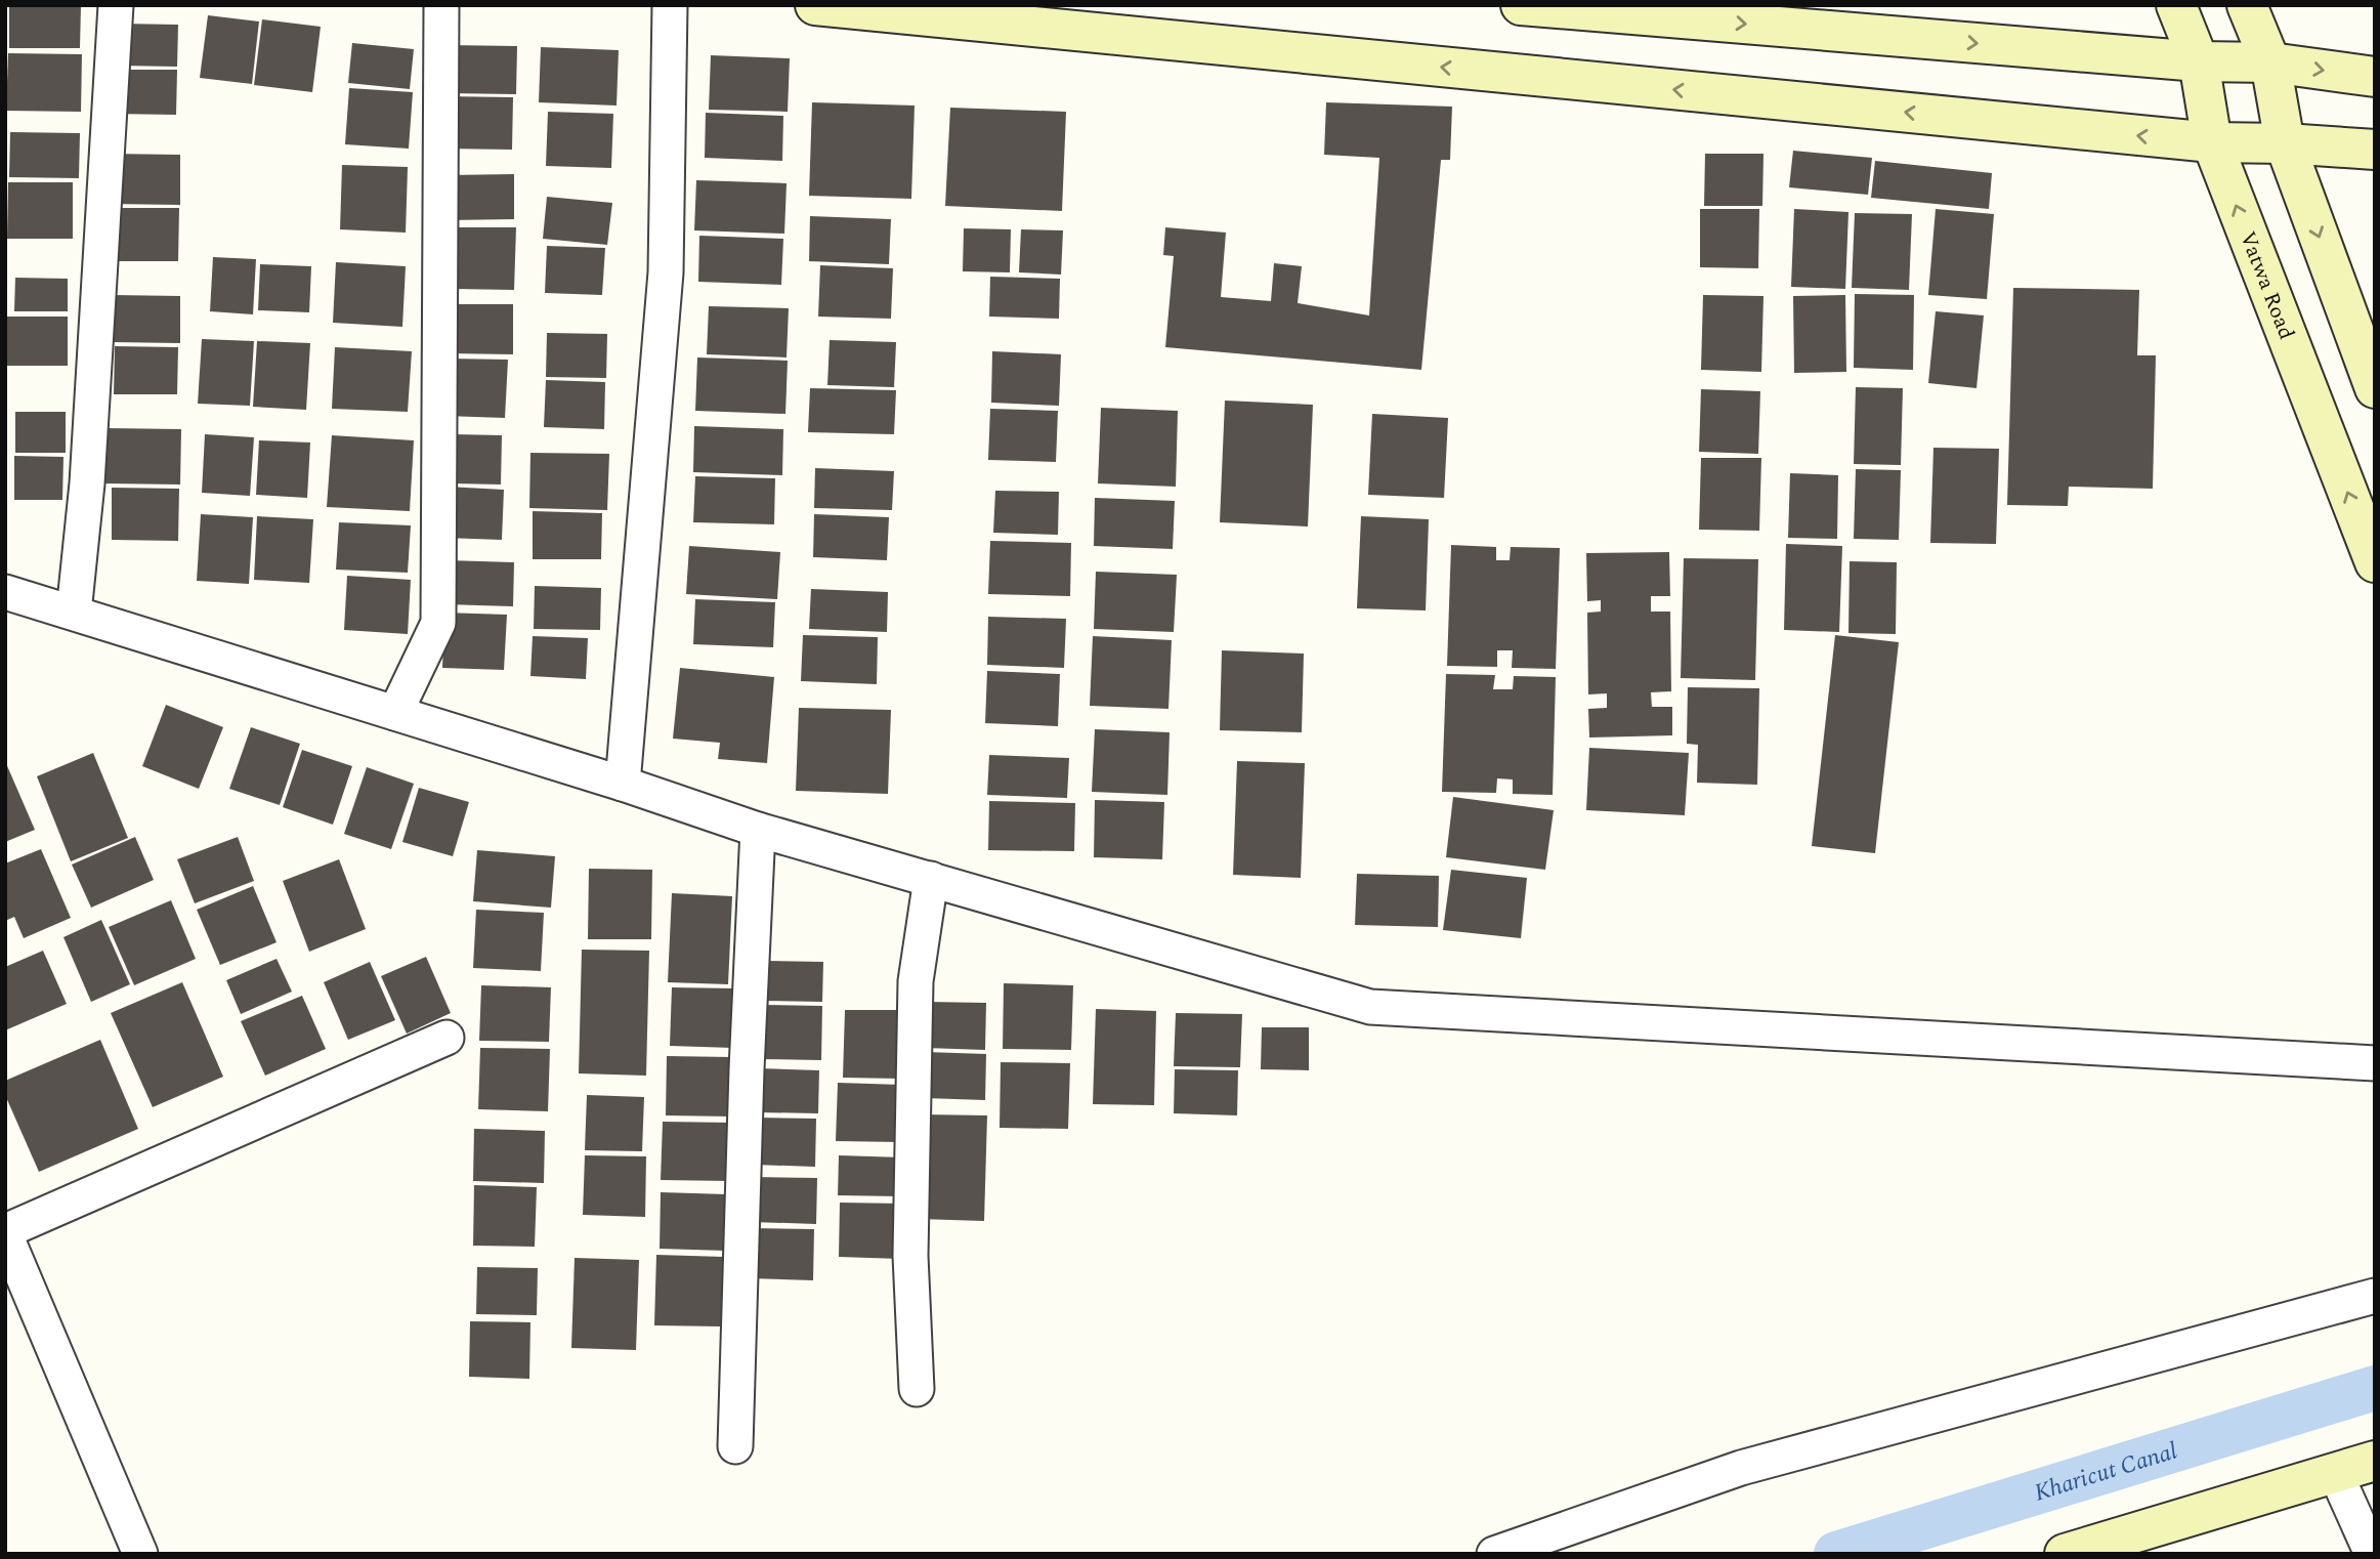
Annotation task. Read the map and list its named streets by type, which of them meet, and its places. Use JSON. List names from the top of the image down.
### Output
{
  "streets": {
    "street": ["Vatwa Road"]
  },
  "water": ["Kharicut Canal"]
}
